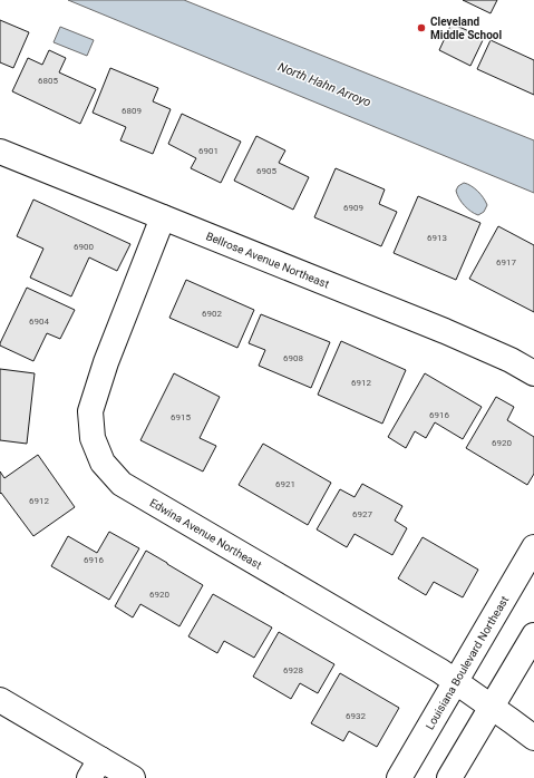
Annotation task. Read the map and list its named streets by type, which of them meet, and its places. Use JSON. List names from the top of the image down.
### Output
{
  "streets": {
    "street": ["Bellrose Avenue Northeast", "Edwina Avenue Northeast", "Louisiana Boulevard Northeast"]
  },
  "crossings": [
    ["Bellrose Avenue Northeast", "Edwina Avenue Northeast"],
    ["Edwina Avenue Northeast", "Louisiana Boulevard Northeast"]
  ],
  "water": ["North Hahn Arroyo"],
  "places": ["Cleveland Middle School"],
  "house_numbers": [
    "6805",
    "6809",
    "6901",
    "6905",
    "6909",
    "6913",
    "6900",
    "6917",
    "6902",
    "6904",
    "6908",
    "6912",
    "6916",
    "6915",
    "6920",
    "6921",
    "6912",
    "6927",
    "6916",
    "6920",
    "6928",
    "6932"
  ]
}
